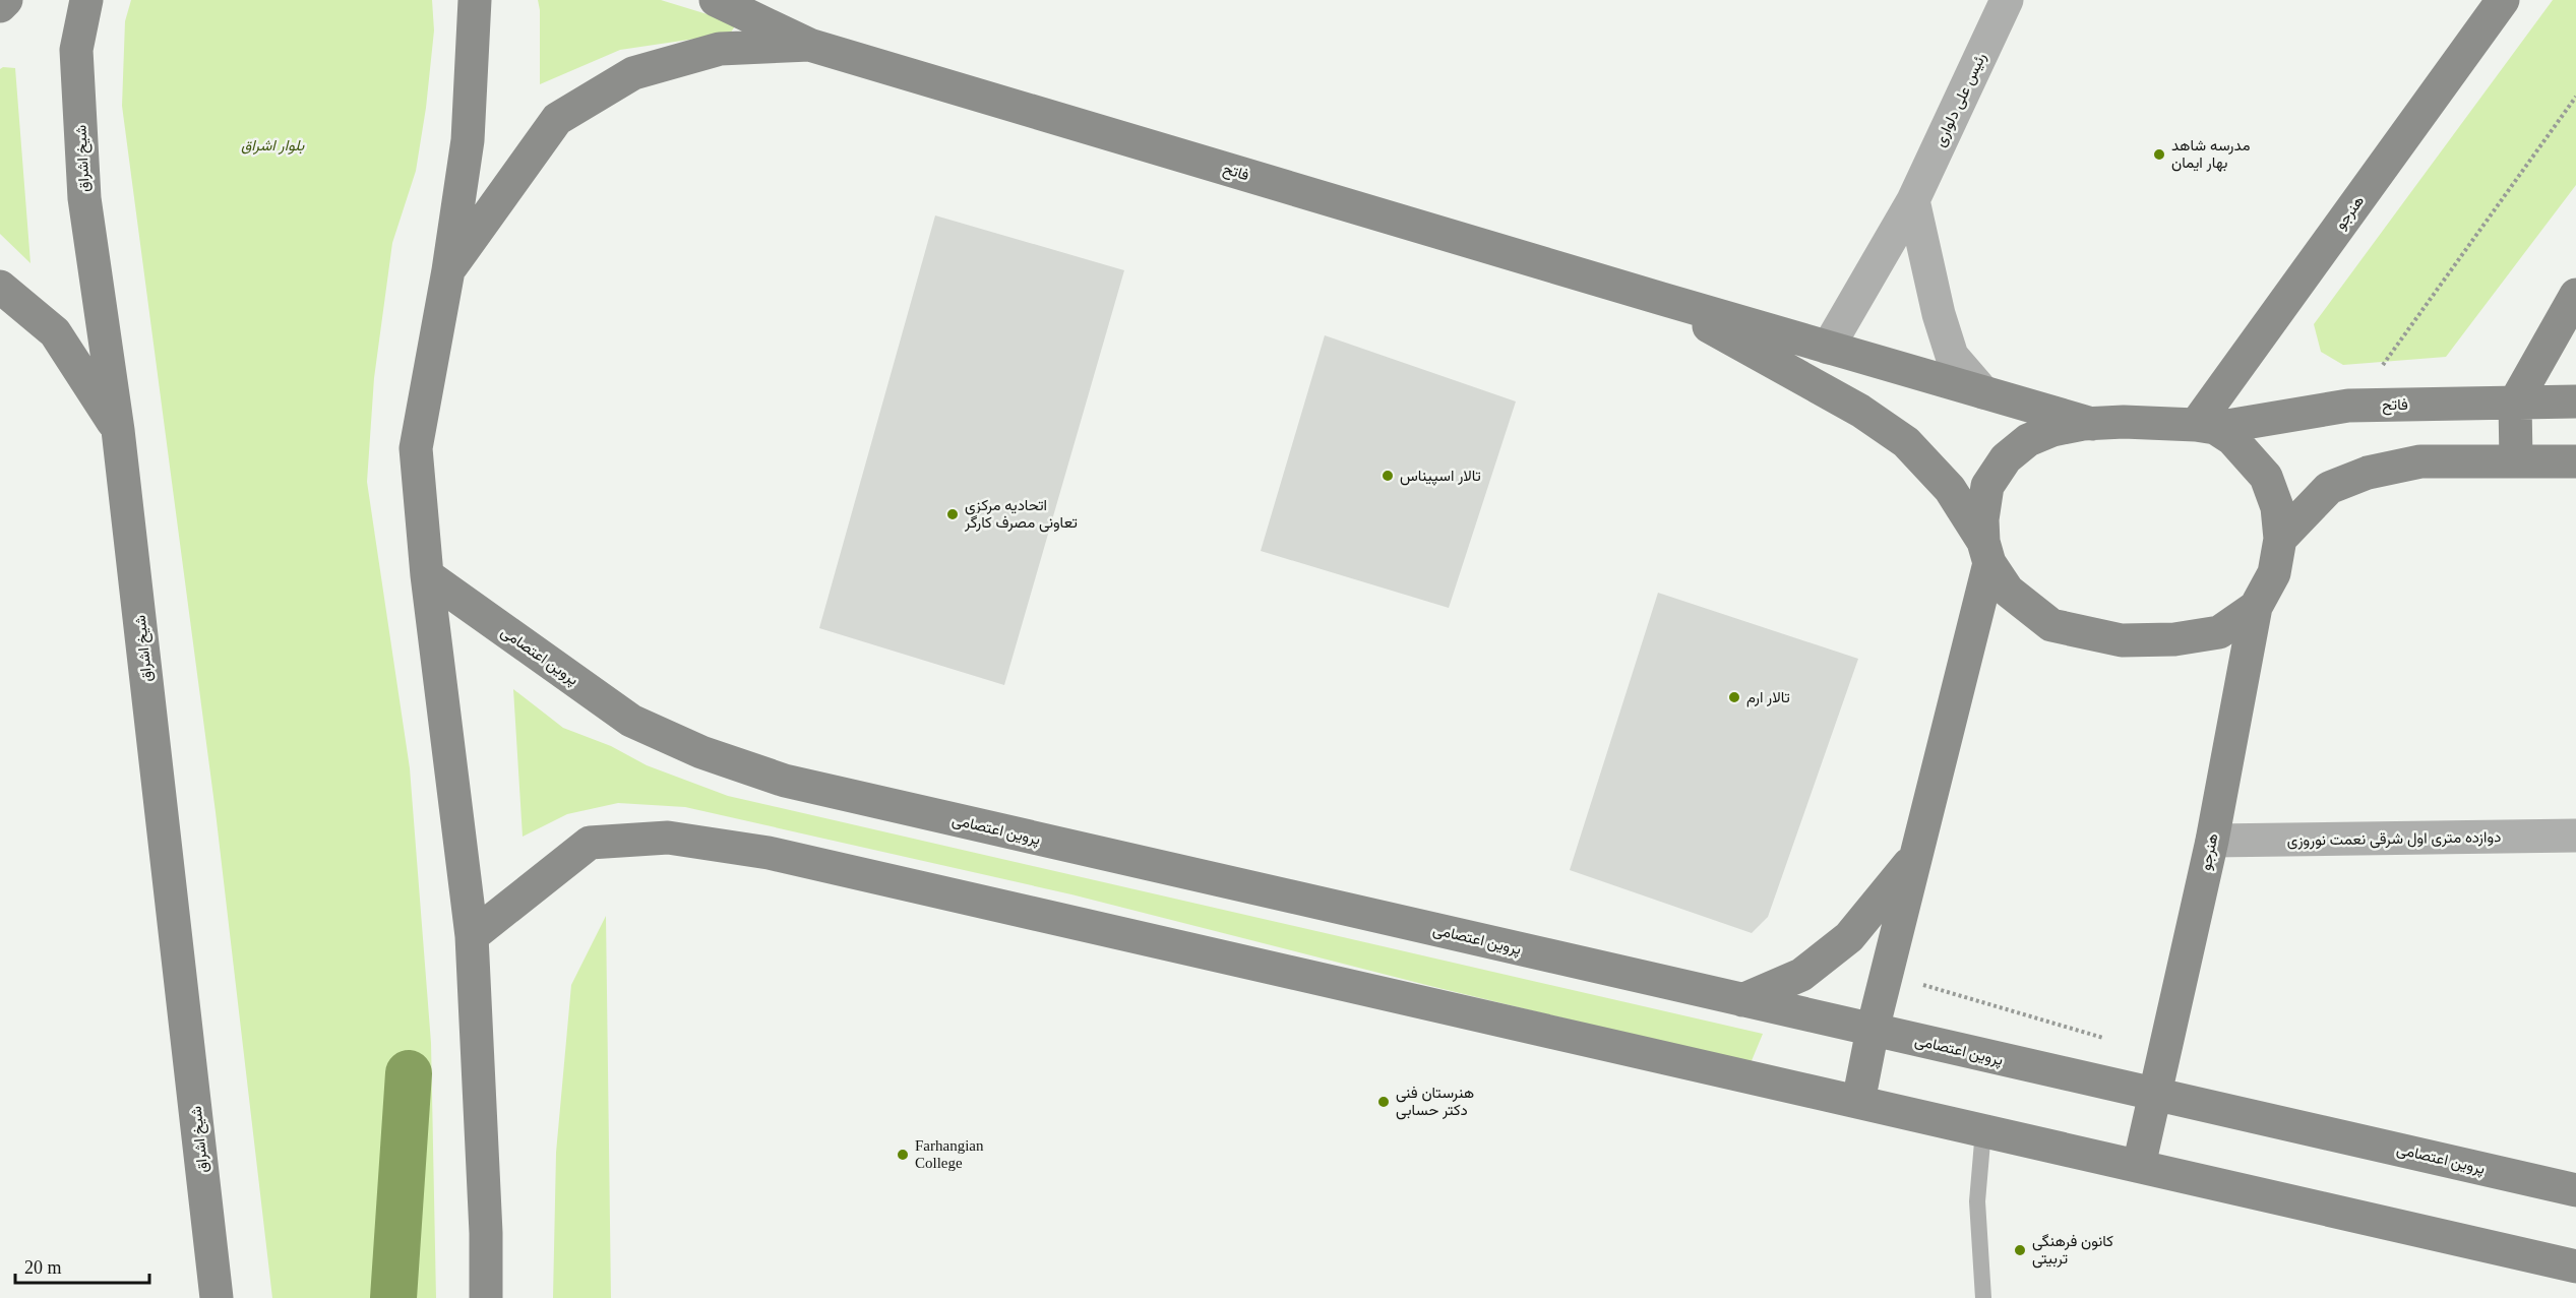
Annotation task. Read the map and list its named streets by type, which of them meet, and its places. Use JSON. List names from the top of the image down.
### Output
{
  "streets": {
    "main road": [
      "شیخ اشراق",
      "فاتح",
      "هنرجو",
      "پروین اعتصامی"
    ],
    "street": ["رئیس علی دلواری", "دوازده متری اول شرقی نعمت نوروزی"]
  },
  "crossings": [
    ["فاتح", "هنرجو"],
    ["هنرجو", "پروین اعتصامی"],
    ["هنرجو", "دوازده متری اول شرقی نعمت نوروزی"]
  ],
  "parks": ["بلوار اشراق"],
  "places": [
    "مدرسه شاهد بهار ایمان",
    "تالار اسپیناس",
    "اتحادیه مرکزی تعاونی مصرف کارگر",
    "تالار ارم",
    "هنرستان فنی دکتر حسابی",
    "Farhangian College",
    "کانون فرهنگی تربیتی"
  ],
  "scale_bar": "20 m"
}
